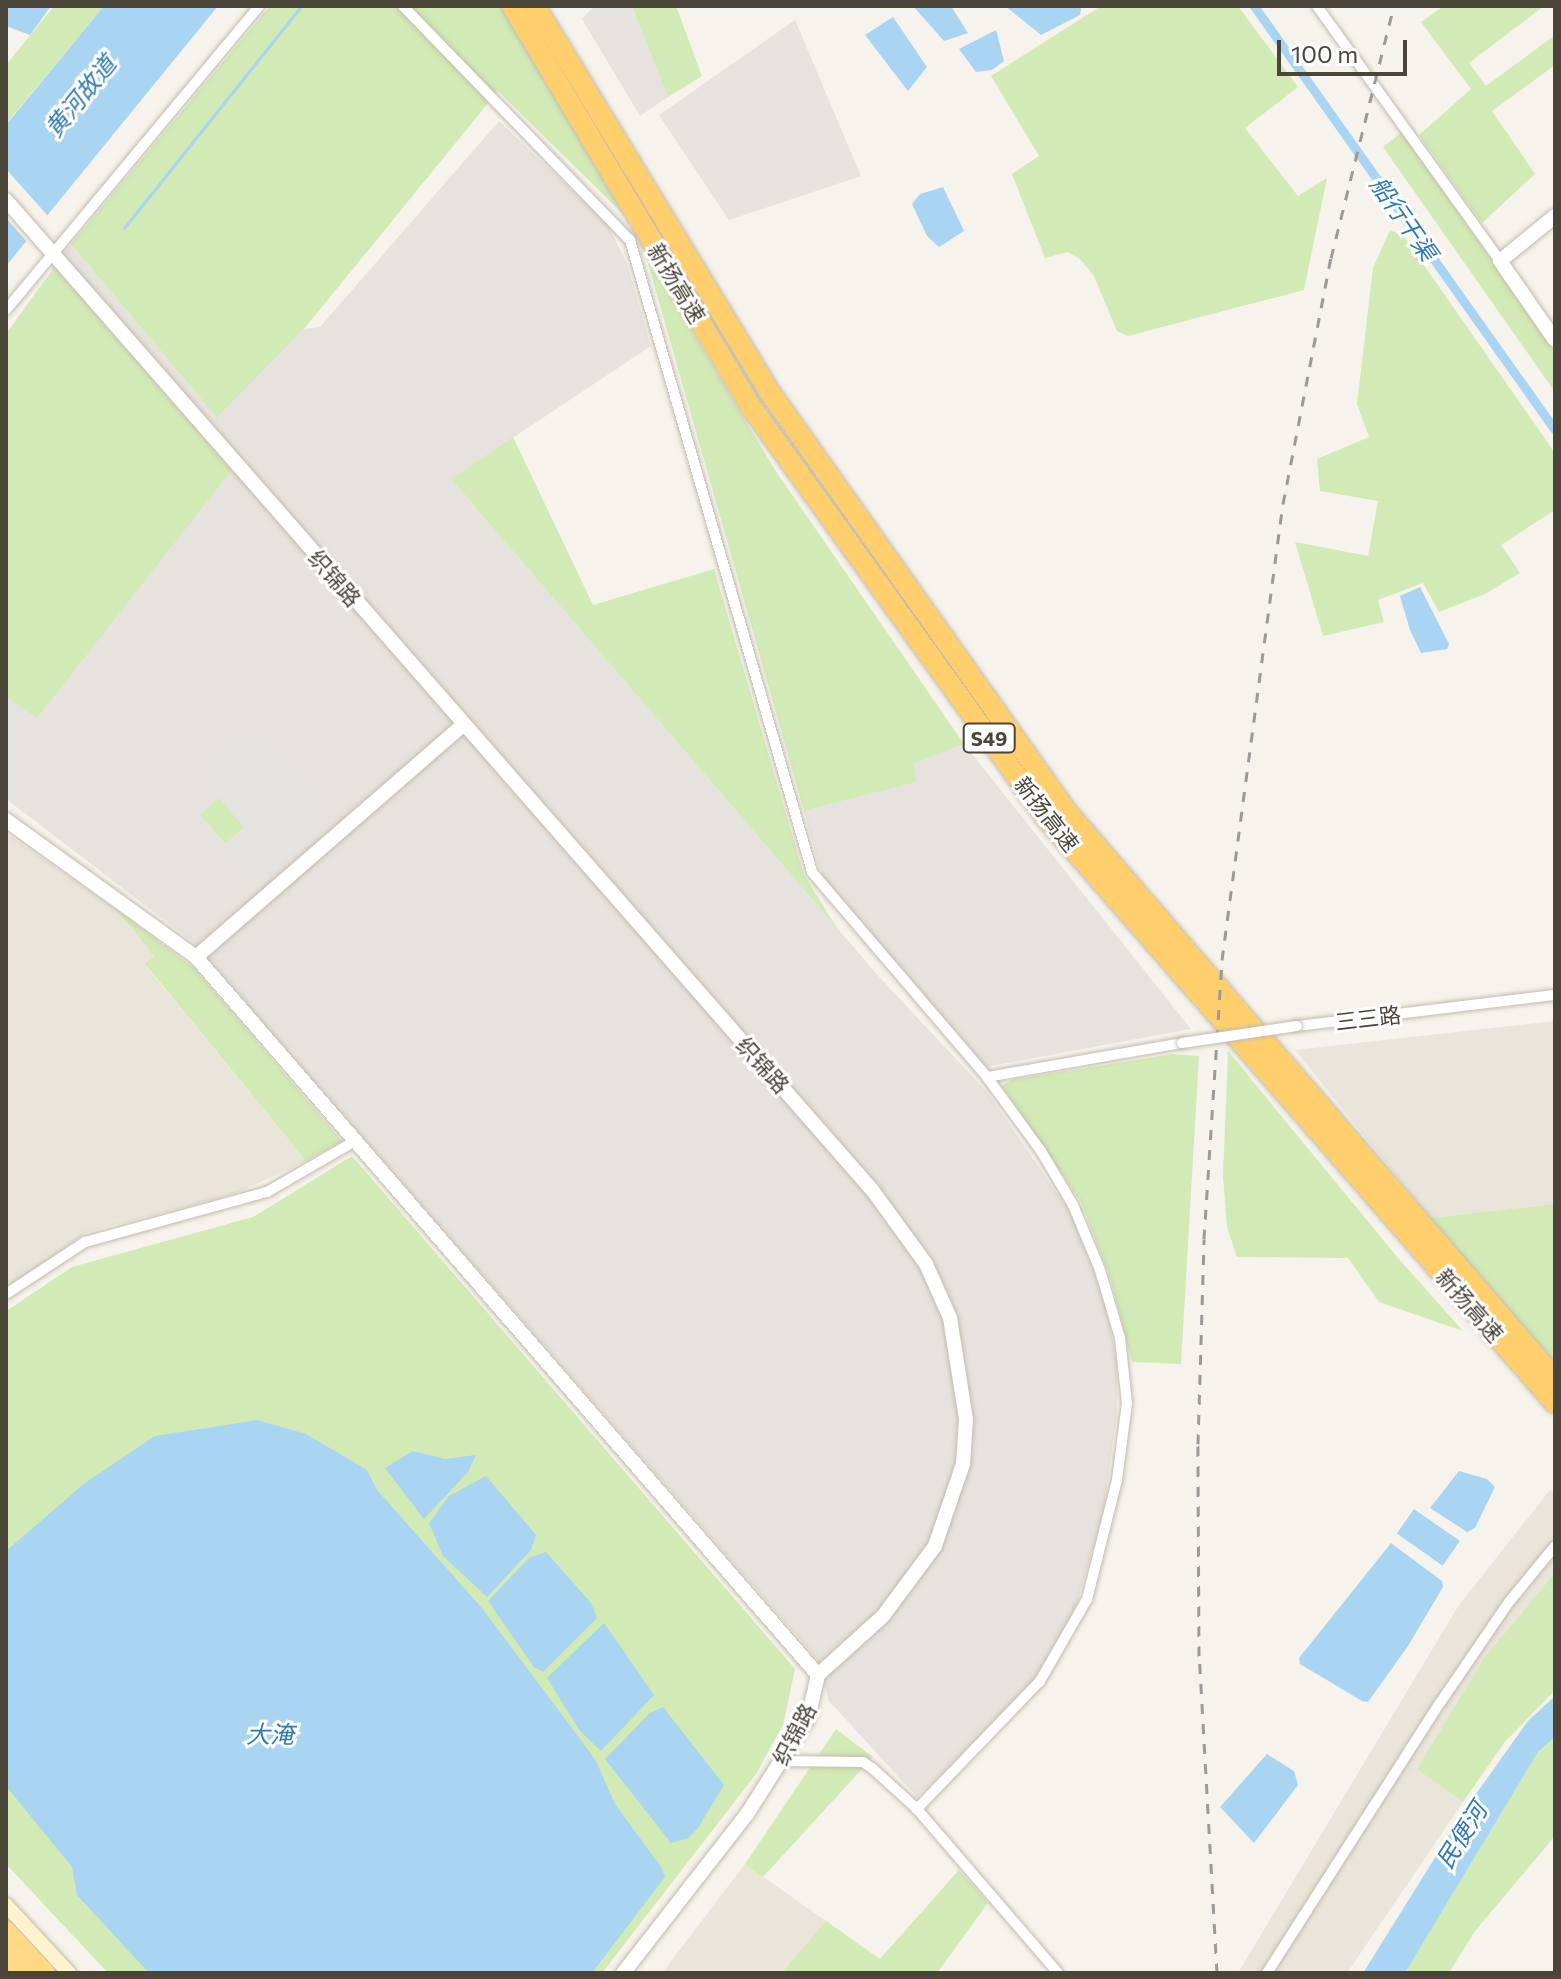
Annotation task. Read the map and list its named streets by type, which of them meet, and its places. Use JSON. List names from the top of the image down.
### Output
{
  "streets": {
    "highway": ["新扬高速", "S49"],
    "street": ["织锦路", "三三路"]
  },
  "water": [
    "黄河故道",
    "船行干渠",
    "大淹",
    "民便河"
  ],
  "scale_bar": "100 m"
}
